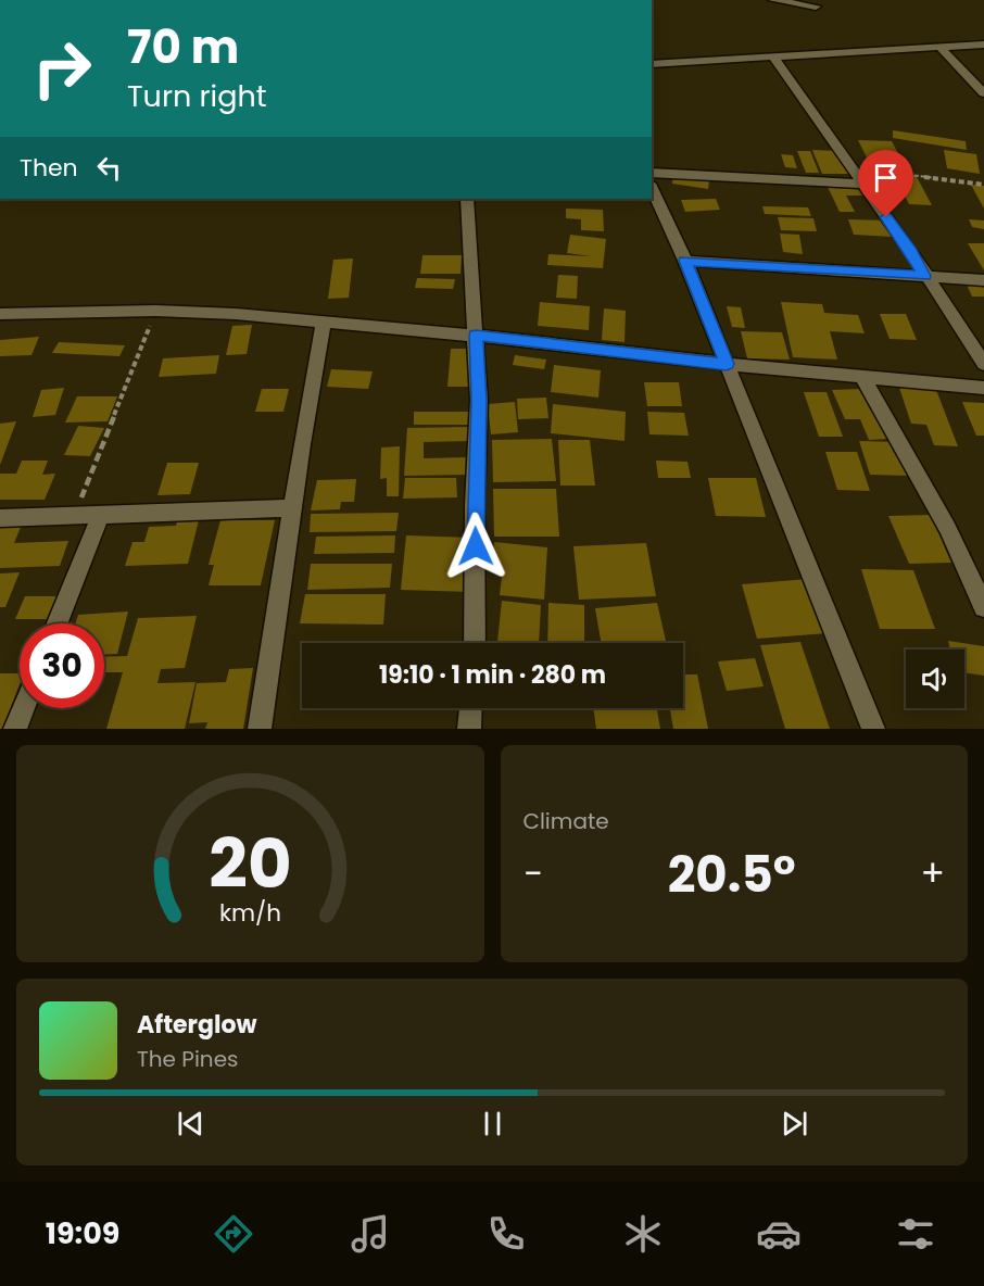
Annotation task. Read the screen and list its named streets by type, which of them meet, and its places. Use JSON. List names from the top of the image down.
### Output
{
  "page": {
    "turn": ["70 m", "Turn right"],
    "then": "Then",
    "limit": "30",
    "trip": "19:10 · 1 min · 280 m",
    "tile": "Climate",
    "heat": ["−", "20.5°", "+"],
    "song": ["Afterglow", "The Pines"],
    "tabs": "19:09",
    "gauge": ["20", "km/h"]
  }
}
